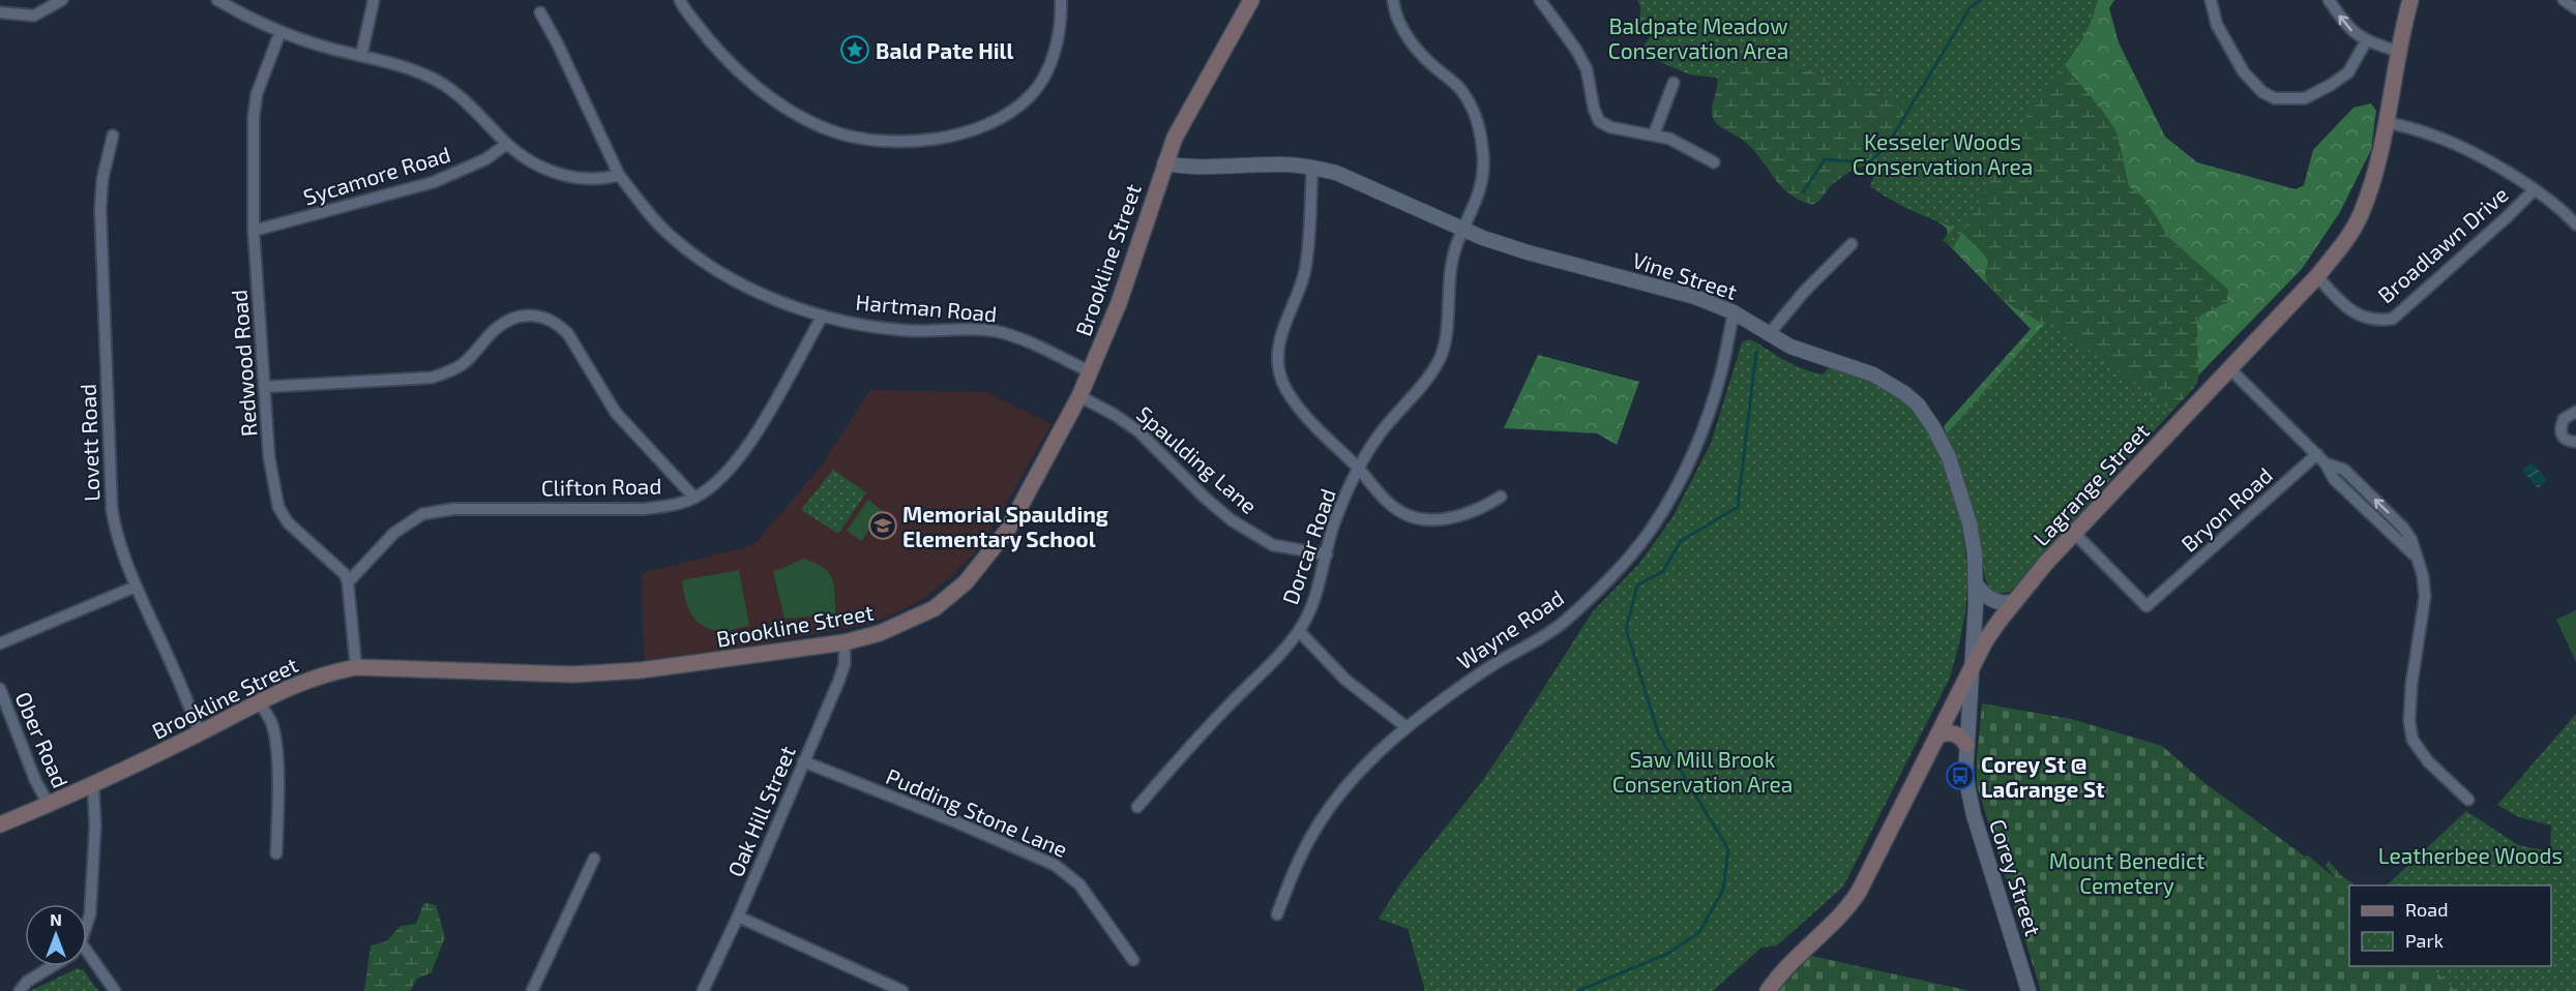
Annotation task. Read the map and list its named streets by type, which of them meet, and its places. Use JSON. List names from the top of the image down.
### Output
{
  "streets": {
    "main road": ["Brookline Street", "Lagrange Street"],
    "street": [
      "Sycamore Road",
      "Broadlawn Drive",
      "Vine Street",
      "Hartman Road",
      "Redwood Road",
      "Lovett Road",
      "Spaulding Lane",
      "Clifton Road",
      "Bryon Road",
      "Dorcar Road",
      "Wayne Road",
      "Ober Road",
      "Oak Hill Street",
      "Pudding Stone Lane",
      "Corey Street"
    ]
  },
  "crossings": [
    ["Sycamore Road", "Redwood Road"],
    ["Broadlawn Drive", "Lagrange Street"],
    ["Brookline Street", "Vine Street"],
    ["Brookline Street", "Hartman Road"],
    ["Brookline Street", "Lovett Road"],
    ["Brookline Street", "Spaulding Lane"],
    ["Brookline Street", "Ober Road"],
    ["Brookline Street", "Oak Hill Street"],
    ["Vine Street", "Lagrange Street"],
    ["Vine Street", "Dorcar Road"],
    ["Vine Street", "Wayne Road"],
    ["Vine Street", "Corey Street"],
    ["Hartman Road", "Clifton Road"],
    ["Redwood Road", "Clifton Road"],
    ["Spaulding Lane", "Dorcar Road"],
    ["Lagrange Street", "Bryon Road"],
    ["Lagrange Street", "Corey Street"],
    ["Oak Hill Street", "Pudding Stone Lane"]
  ],
  "parks": [
    "Baldpate Meadow Conservation Area",
    "Kesseler Woods Conservation Area",
    "Saw Mill Brook Conservation Area",
    "Leatherbee Woods",
    "Mount Benedict Cemetery"
  ],
  "places": {
    "place": ["Bald Pate Hill"],
    "school or university": ["Memorial Spaulding Elementary School"],
    "bus stop": ["Corey St @ LaGrange St"]
  },
  "legend": ["Road", "Park"],
  "north": "top"
}
